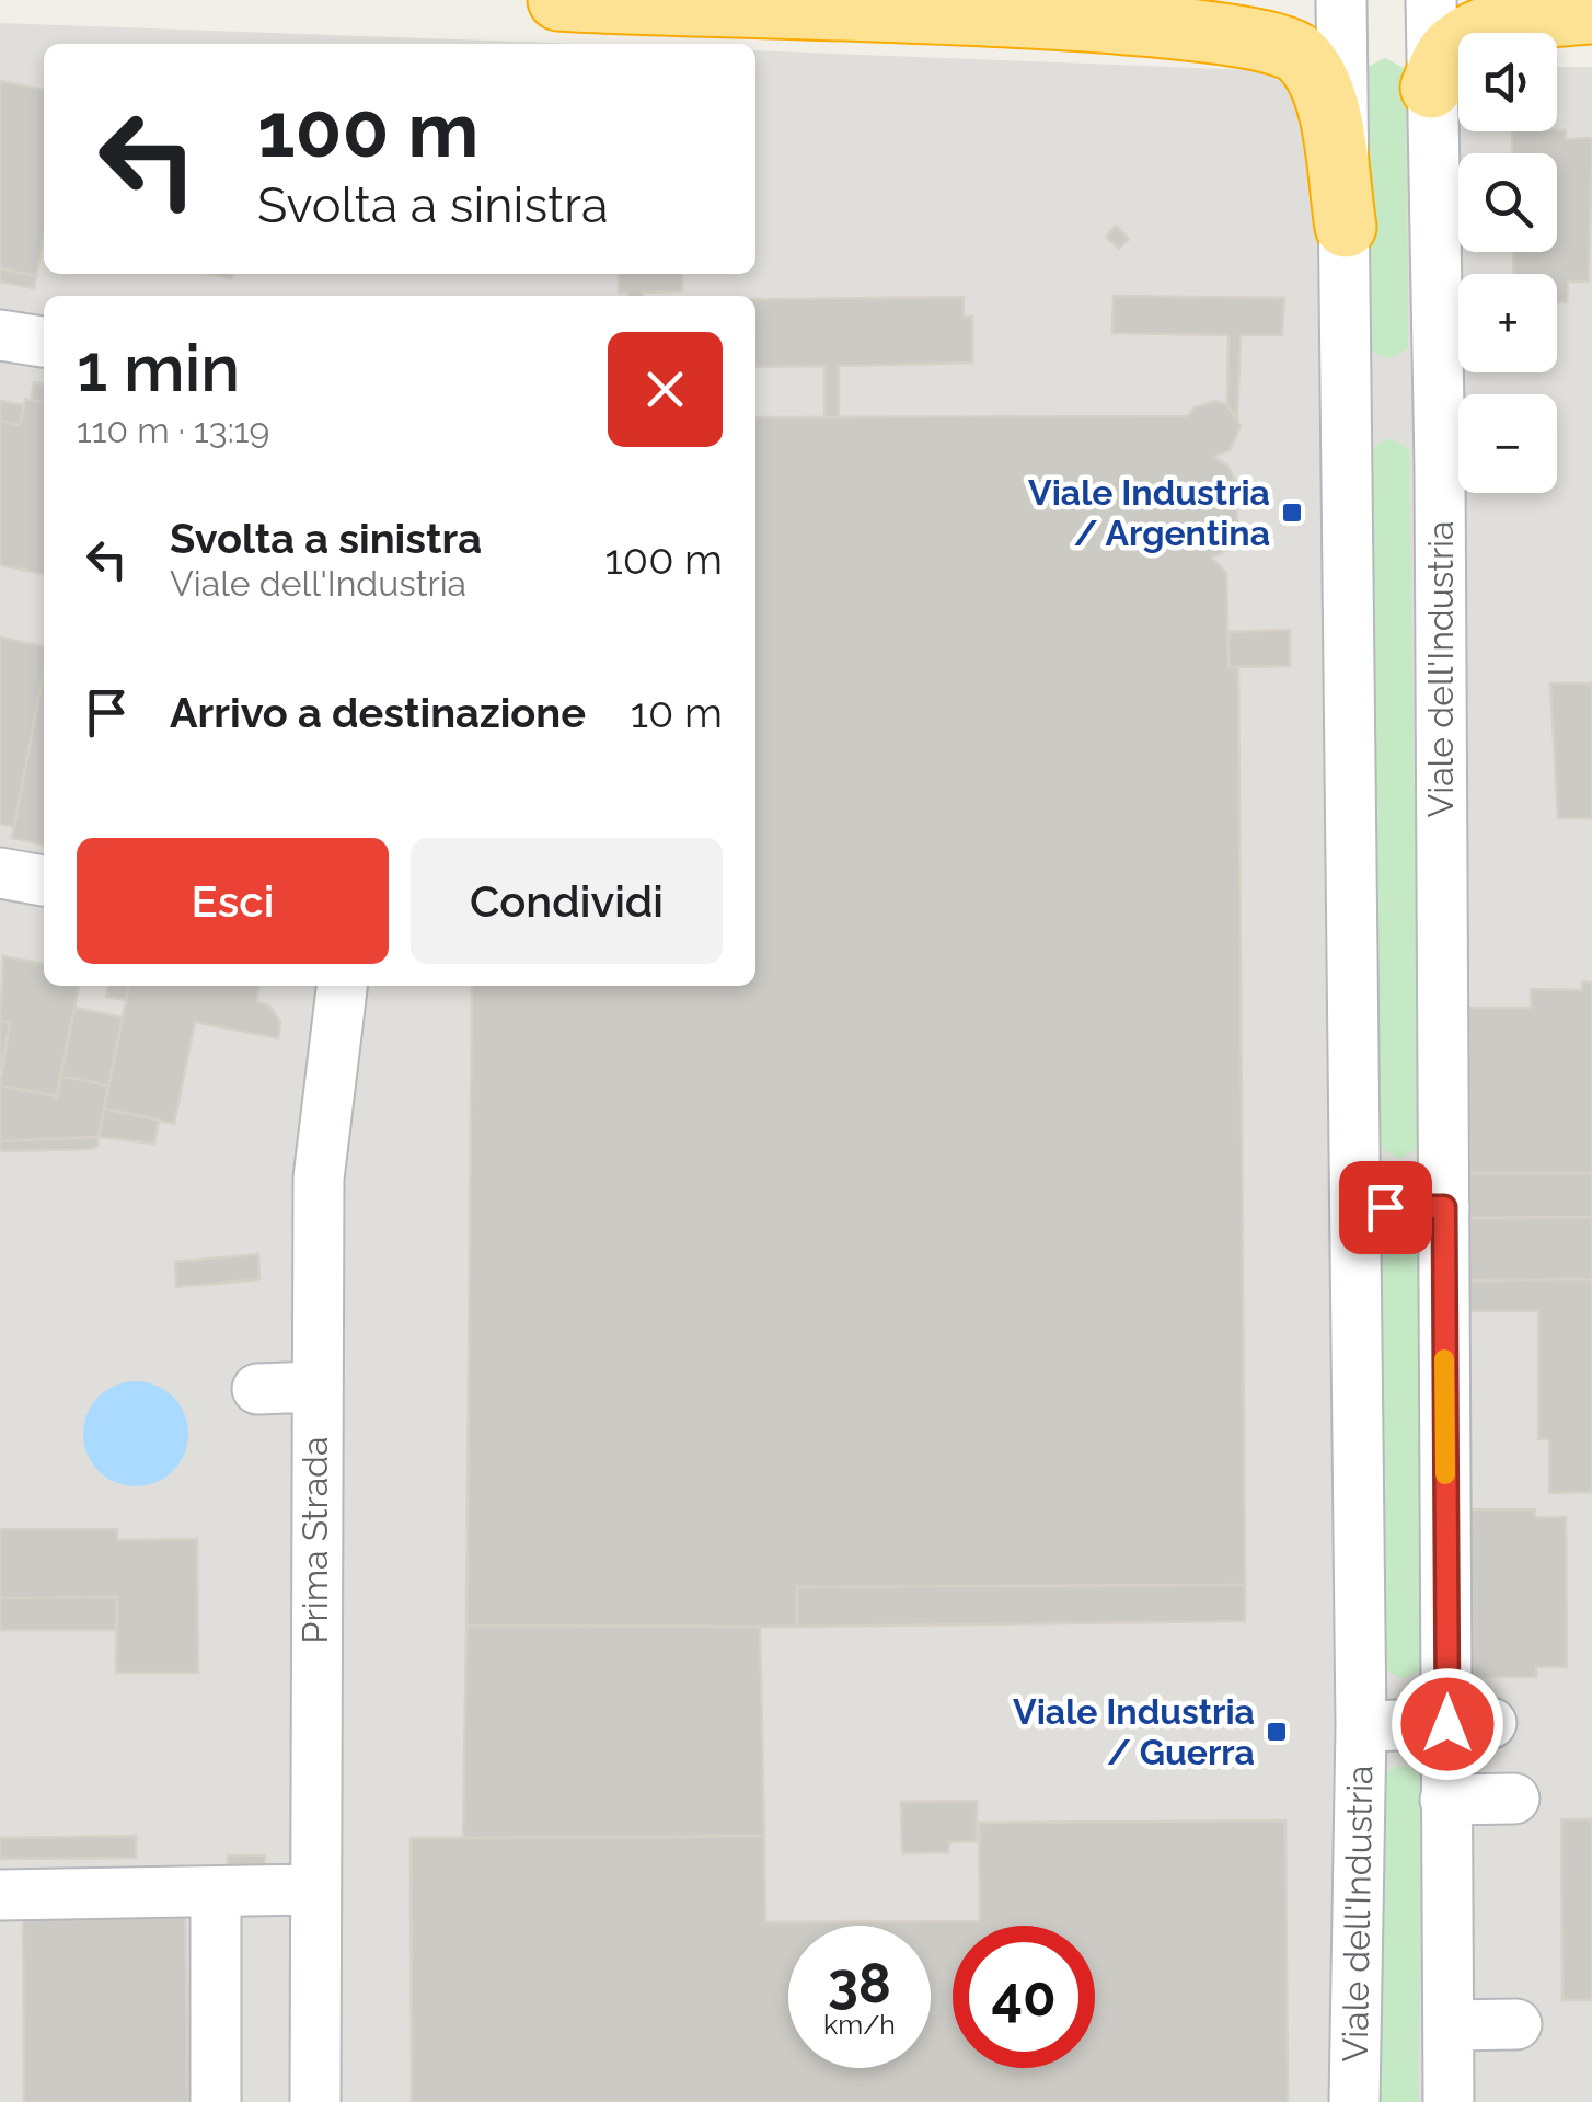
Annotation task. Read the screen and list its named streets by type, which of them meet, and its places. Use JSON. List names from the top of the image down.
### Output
{
  "streets": {
    "street": ["Viale dell'Industria", "Prima Strada"]
  },
  "places": {
    "transit": ["Viale Industria / Argentina", "Viale Industria / Guerra"]
  },
  "page": {
    "map_buttons": ["+", "−"],
    "turn": ["100 m", "Svolta a sinistra"],
    "heading": ["1 min", "110 m · 13:19"],
    "list": [
      {
        "name": "Svolta a sinistra",
        "note": "Viale dell'Industria",
        "value": "100 m"
      },
      {
        "name": "Arrivo a destinazione",
        "value": "10 m"
      }
    ],
    "buttons": ["Esci", "Condividi"],
    "speed": "38 km/h",
    "limit": "40"
  }
}
